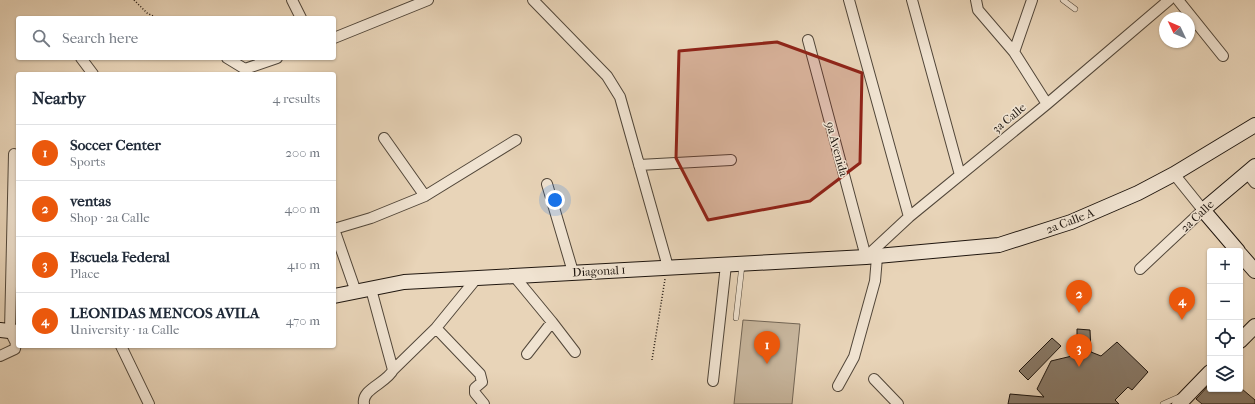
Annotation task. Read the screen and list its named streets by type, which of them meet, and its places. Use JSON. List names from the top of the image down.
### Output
{
  "streets": {
    "street": [
      "3a Calle",
      "9a Avenida",
      "2a Calle",
      "2a Calle A",
      "Diagonal 1"
    ]
  },
  "crossings": [
    ["3a Calle", "9a Avenida"],
    ["3a Calle", "2a Calle A"],
    ["3a Calle", "Diagonal 1"],
    ["9a Avenida", "2a Calle A"],
    ["9a Avenida", "Diagonal 1"],
    ["2a Calle A", "Diagonal 1"]
  ],
  "north": "top left",
  "page": {
    "search": "Search here",
    "heading": ["Nearby", "4 results"],
    "list": [
      {
        "mark": "1",
        "name": "Soccer Center",
        "note": "Sports",
        "value": "200 m"
      },
      {
        "mark": "2",
        "name": "ventas",
        "note": "Shop · 2a Calle",
        "value": "400 m"
      },
      {
        "mark": "3",
        "name": "Escuela Federal",
        "note": "Place",
        "value": "410 m"
      },
      {
        "mark": "4",
        "name": "LEONIDAS MENCOS AVILA",
        "note": "University · 1a Calle",
        "value": "470 m"
      }
    ],
    "map_buttons": ["+", "−"],
    "pins": [
      "2",
      "4",
      "1",
      "3"
    ]
  }
}
